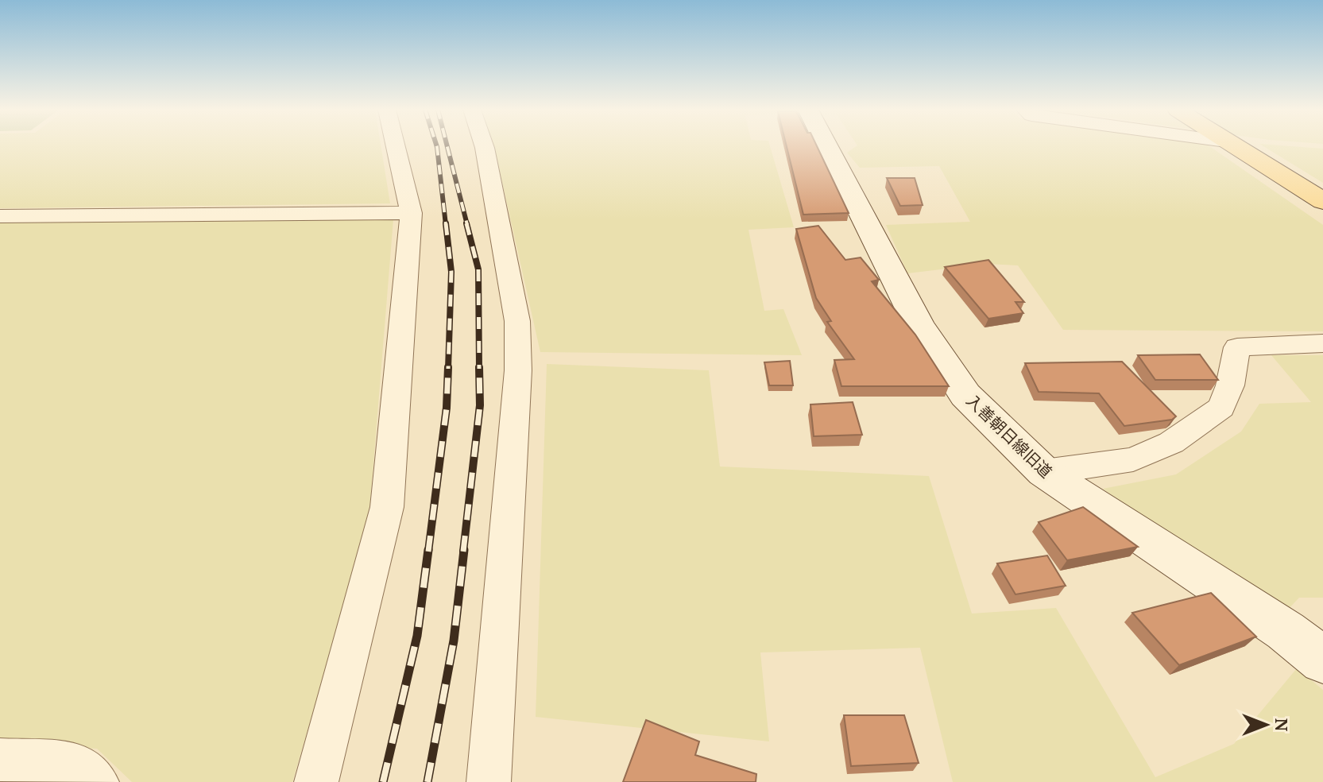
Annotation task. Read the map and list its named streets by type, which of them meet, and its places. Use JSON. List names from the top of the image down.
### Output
{
  "streets": {
    "street": ["入善朝日線旧道"]
  },
  "north": "right"
}
